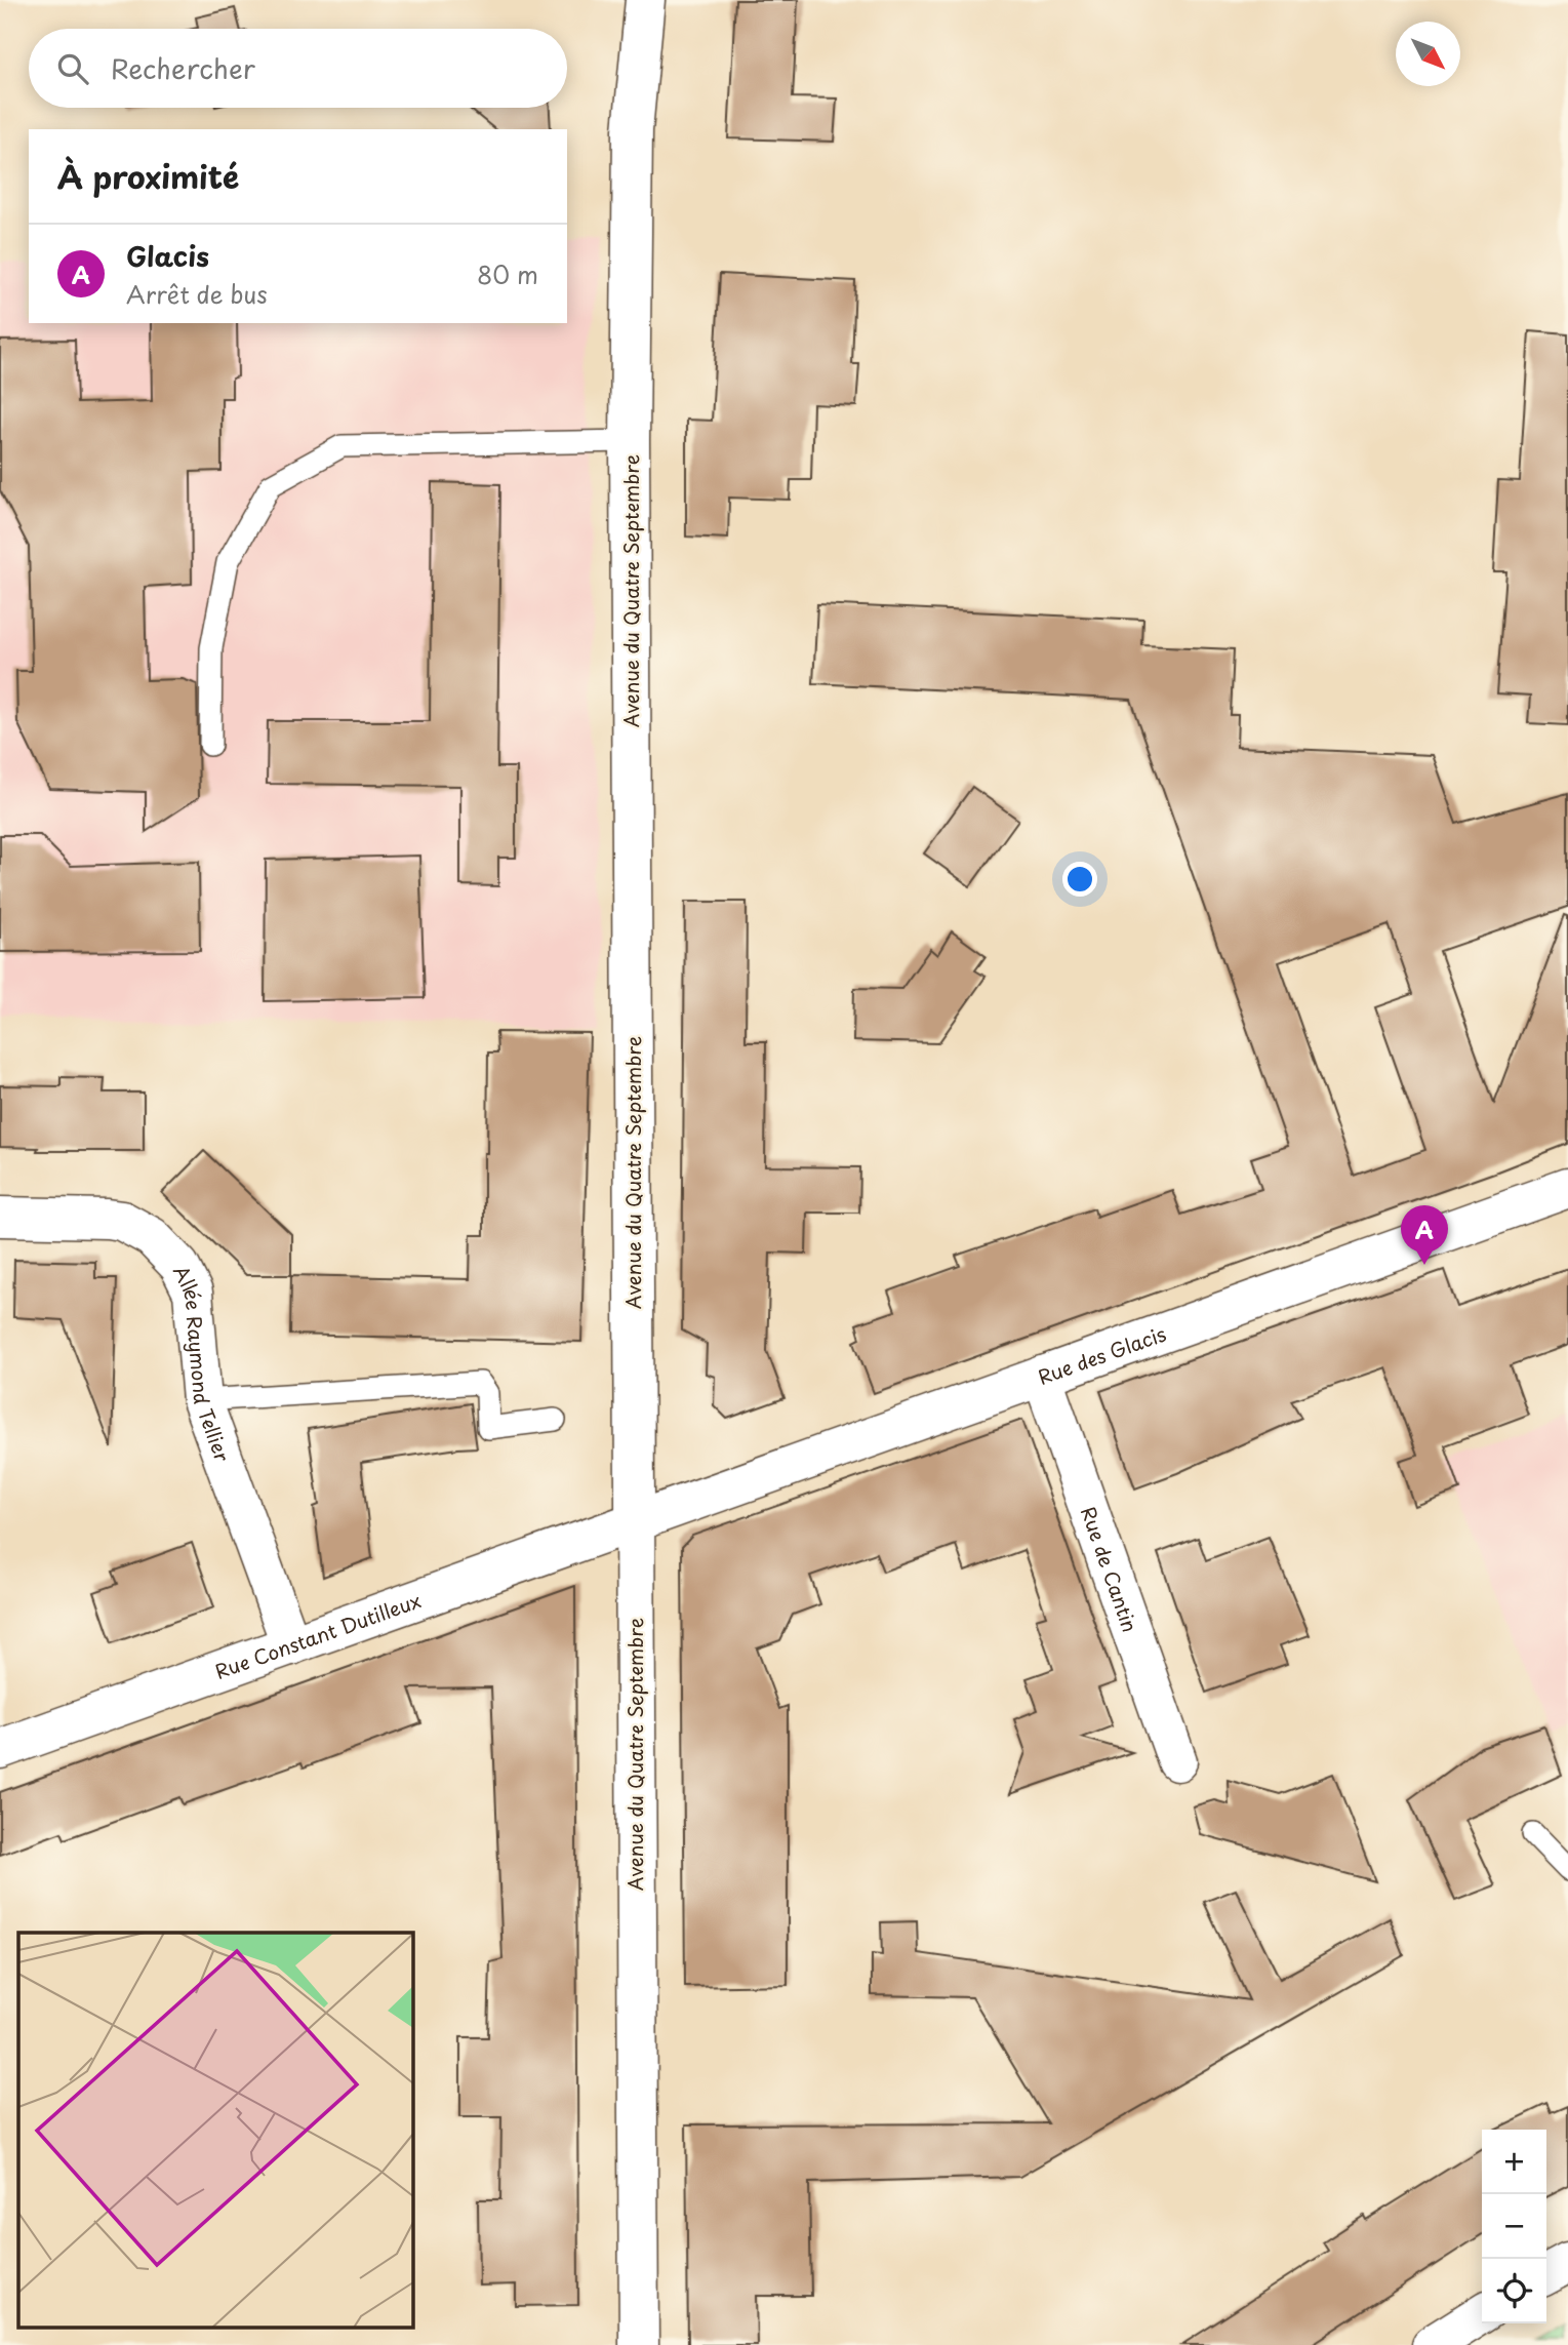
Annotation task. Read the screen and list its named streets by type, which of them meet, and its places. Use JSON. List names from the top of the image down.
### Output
{
  "streets": {
    "street": [
      "Avenue du Quatre Septembre",
      "Rue des Glacis",
      "Allée Raymond Tellier",
      "Rue de Cantin",
      "Rue Constant Dutilleux"
    ]
  },
  "crossings": [
    ["Avenue du Quatre Septembre", "Rue des Glacis"],
    ["Avenue du Quatre Septembre", "Rue Constant Dutilleux"],
    ["Rue des Glacis", "Rue de Cantin"],
    ["Rue des Glacis", "Rue Constant Dutilleux"],
    ["Allée Raymond Tellier", "Rue Constant Dutilleux"]
  ],
  "north": "bottom right",
  "page": {
    "search": "Rechercher",
    "heading": "À proximité",
    "list": [
      {
        "mark": "A",
        "name": "Glacis",
        "note": "Arrêt de bus",
        "value": "80 m"
      }
    ],
    "pins": "A",
    "map_buttons": ["+", "−"]
  }
}
